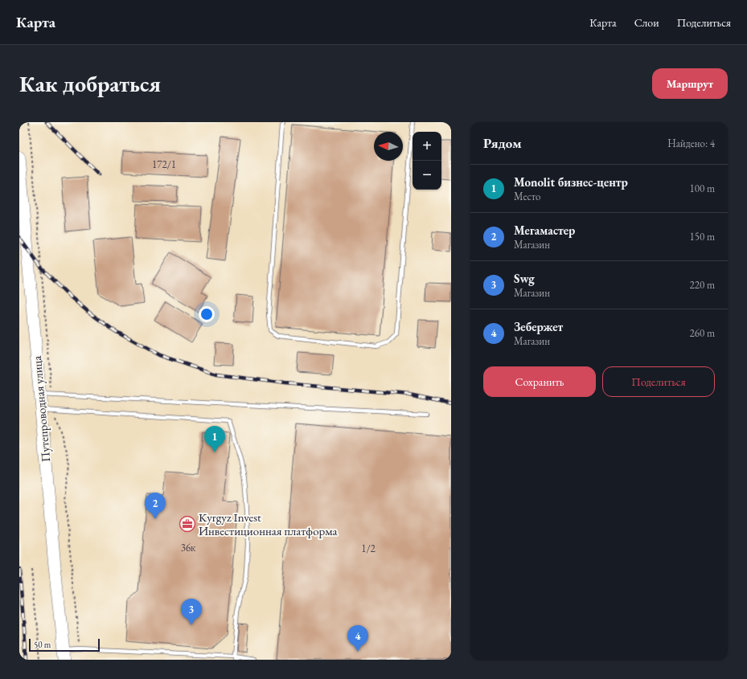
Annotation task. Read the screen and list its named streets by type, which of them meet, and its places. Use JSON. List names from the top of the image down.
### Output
{
  "streets": {
    "main road": ["Путепроводная улица"]
  },
  "places": {
    "office": ["Kyrgyz Invest Инвестиционная платформа"]
  },
  "house_numbers": ["172/1", "36к", "1/2"],
  "scale_bar": "50 m",
  "north": "left",
  "page": {
    "header": "Карта",
    "nav": ["Карта", "Слои", "Поделиться"],
    "buttons": [
      "Маршрут",
      ["Сохранить", "Поделиться"]
    ],
    "title": "Как добраться",
    "heading": ["Рядом", "Найдено: 4"],
    "map_buttons": ["+", "−"],
    "list": [
      {
        "mark": "1",
        "name": "Monolit бизнес-центр",
        "note": "Место",
        "value": "100 m"
      },
      {
        "mark": "2",
        "name": "Мегамастер",
        "note": "Магазин",
        "value": "150 m"
      },
      {
        "mark": "3",
        "name": "Swg",
        "note": "Магазин",
        "value": "220 m"
      },
      {
        "mark": "4",
        "name": "Зебержет",
        "note": "Магазин",
        "value": "260 m"
      }
    ],
    "pins": [
      "1",
      "2",
      "3",
      "4"
    ],
    "scale": "50 m"
  }
}
